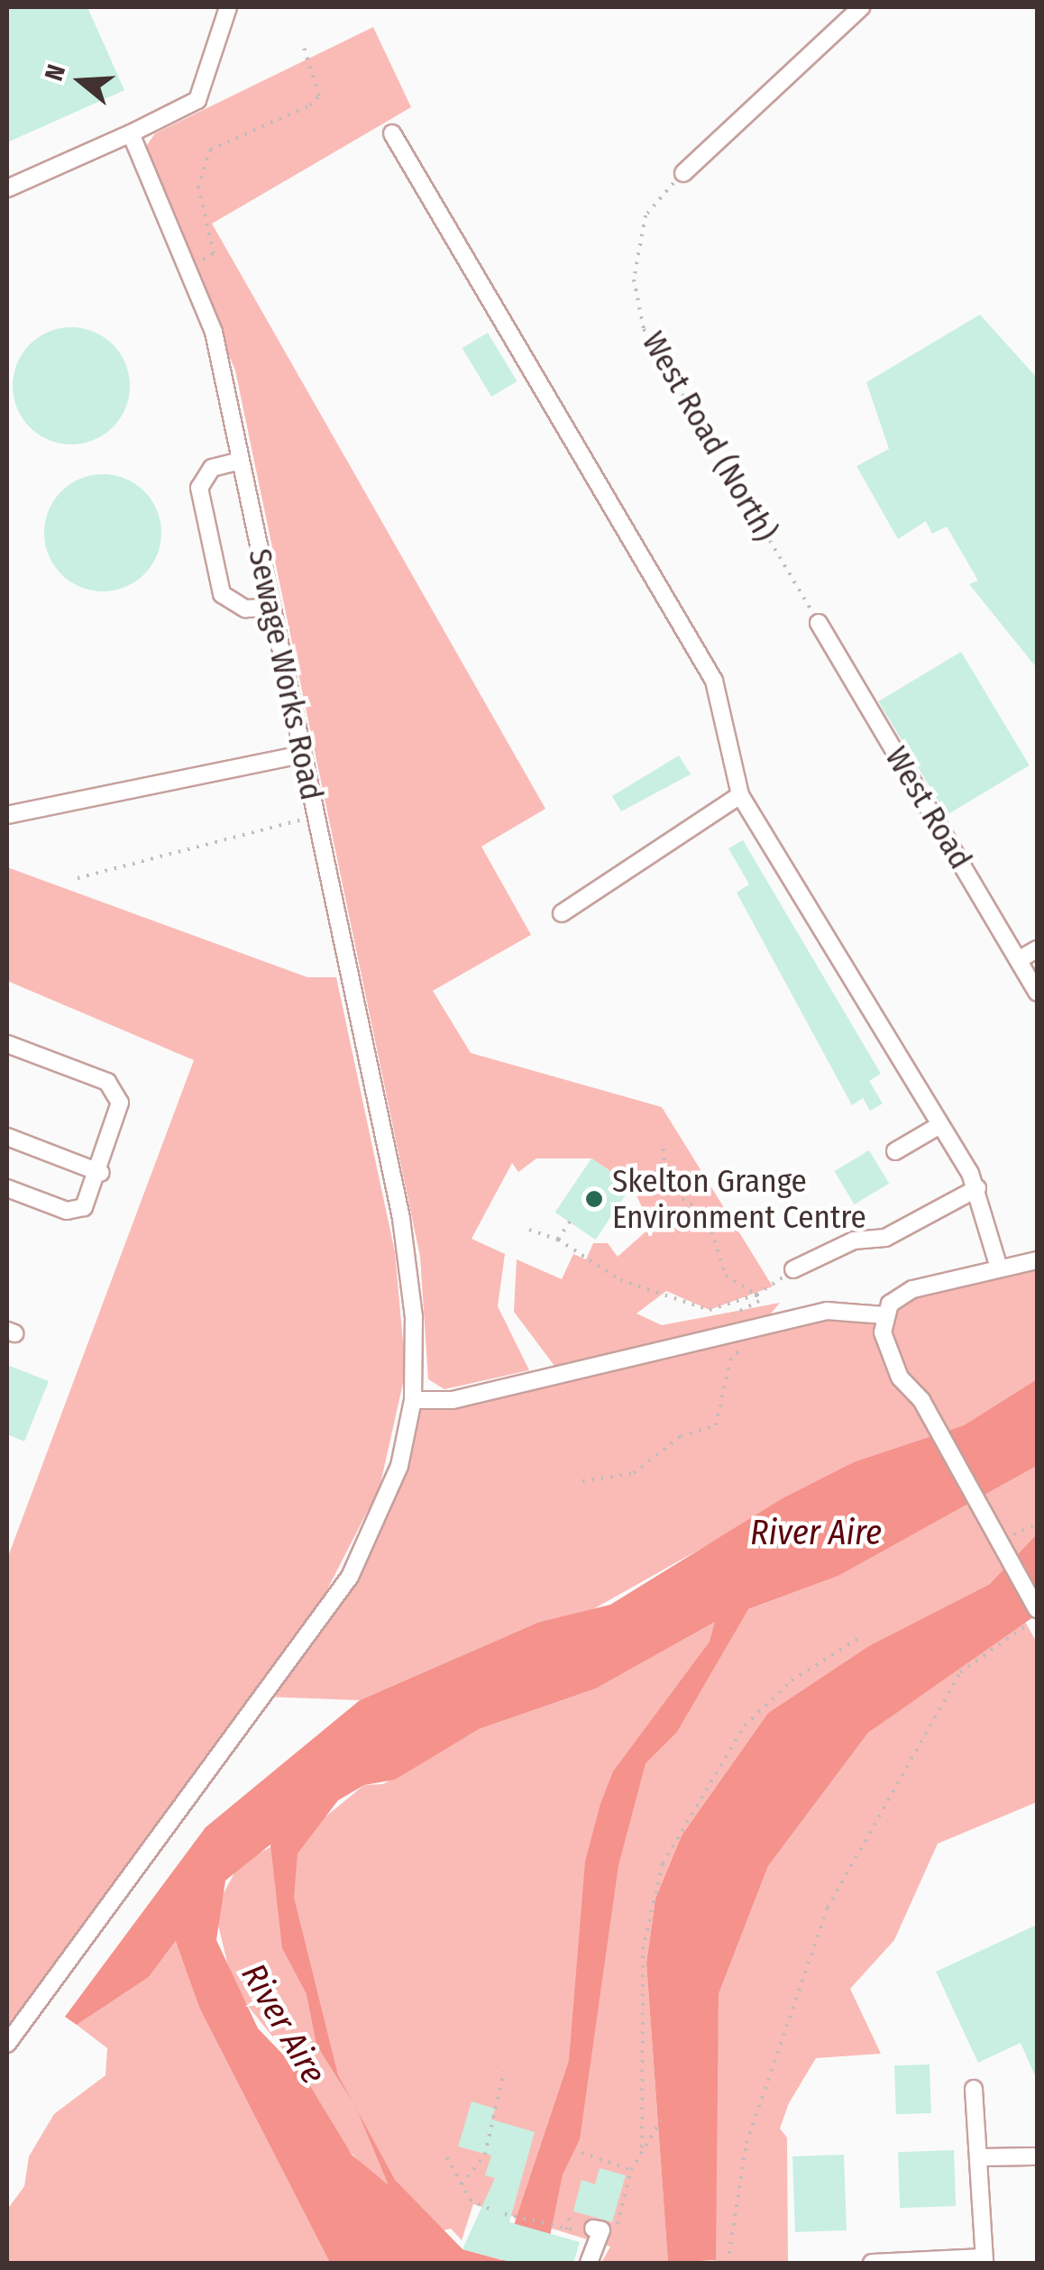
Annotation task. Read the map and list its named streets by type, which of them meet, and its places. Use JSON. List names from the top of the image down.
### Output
{
  "streets": {
    "street": ["Sewage Works Road", "West Road"],
    "path": ["West Road (North)"]
  },
  "crossings": [
    ["West Road (North)", "West Road"]
  ],
  "water": ["River Aire"],
  "places": ["Skelton Grange Environment Centre"],
  "north": "left"
}
